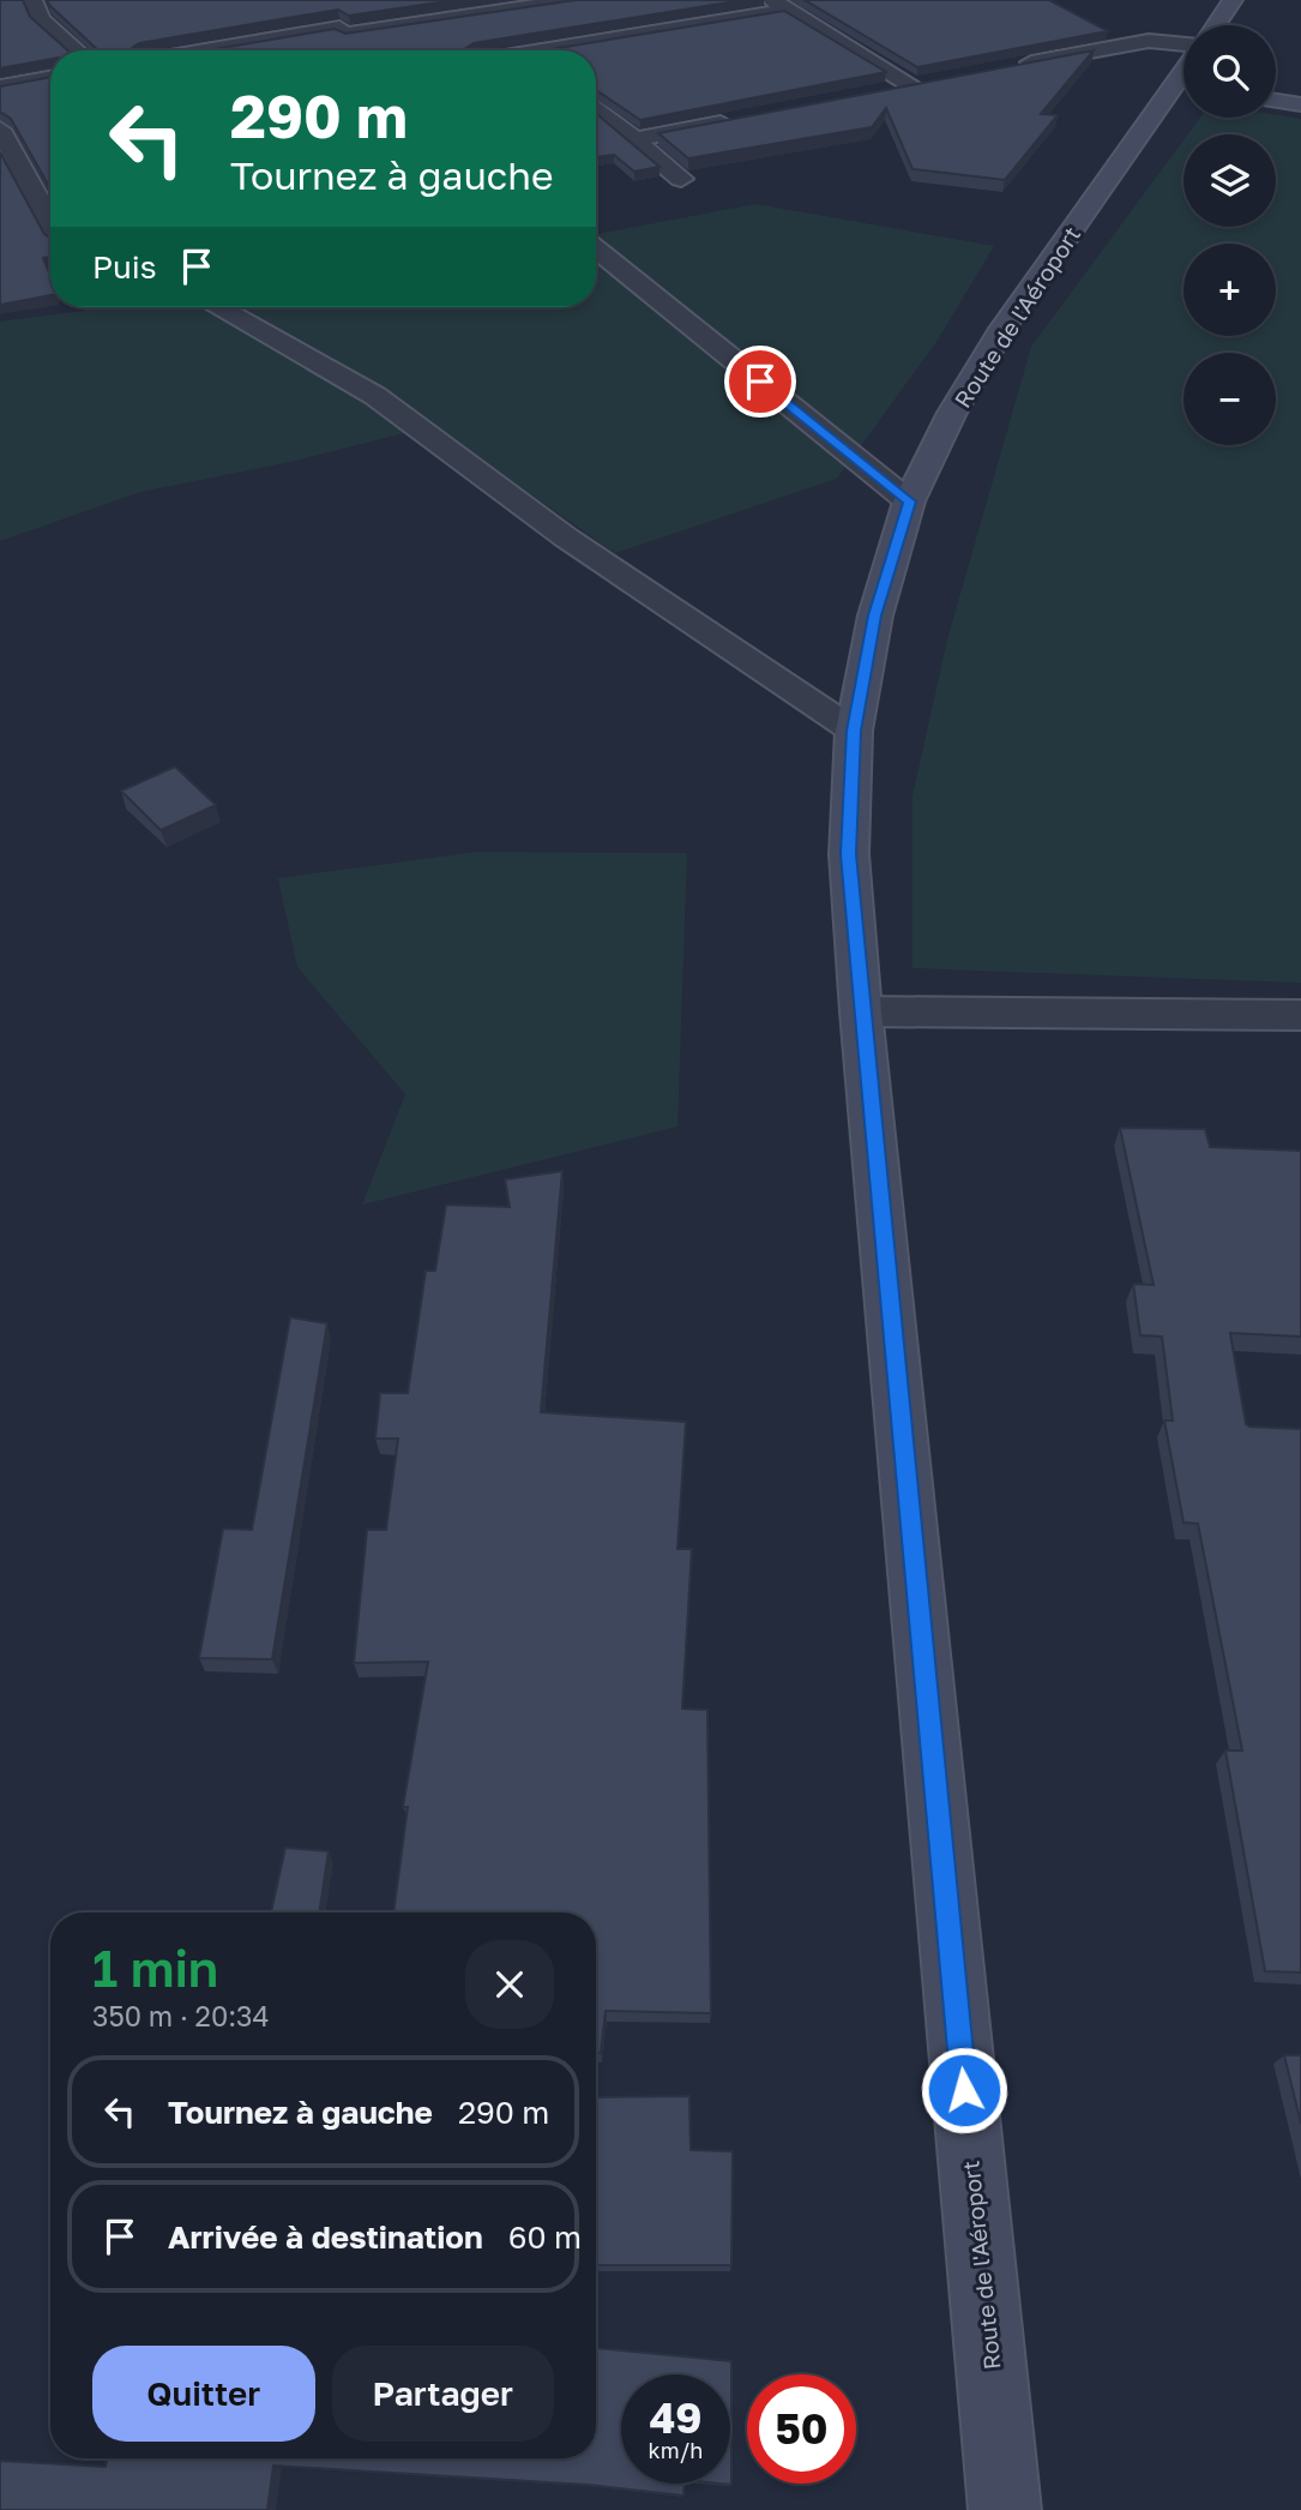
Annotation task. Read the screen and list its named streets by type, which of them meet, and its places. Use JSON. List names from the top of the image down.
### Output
{
  "streets": {
    "main road": ["Route de l'Aéroport"]
  },
  "page": {
    "map_buttons": ["+", "−"],
    "turn": ["290 m", "Tournez à gauche"],
    "then": "Puis",
    "heading": ["1 min", "350 m · 20:34"],
    "list": [
      {
        "name": "Tournez à gauche",
        "value": "290 m"
      },
      {
        "name": "Arrivée à destination",
        "value": "60 m"
      }
    ],
    "buttons": ["Quitter", "Partager"],
    "speed": "49 km/h",
    "limit": "50"
  }
}
